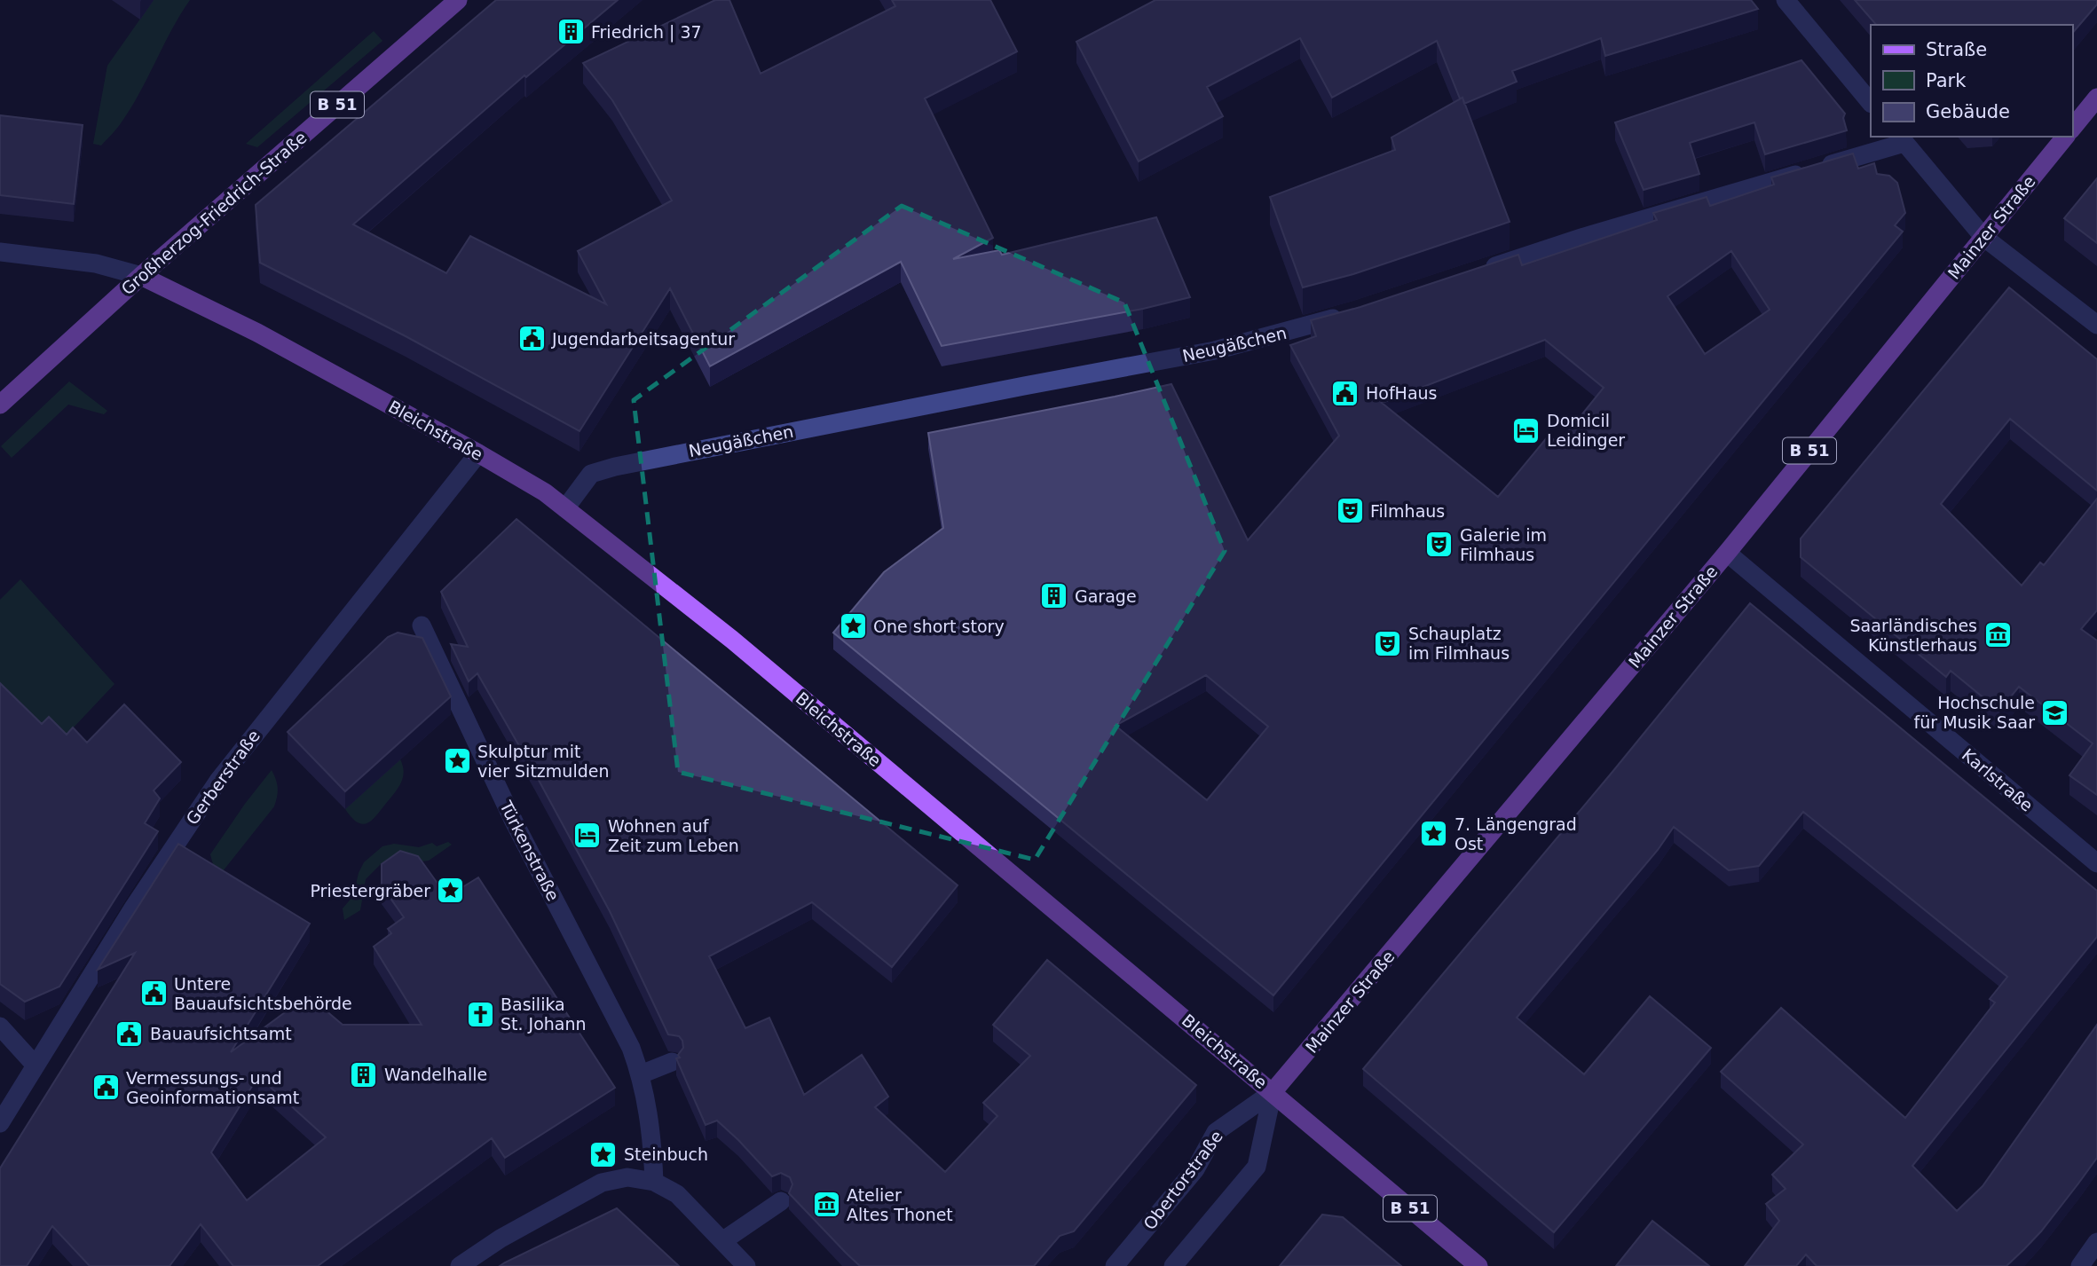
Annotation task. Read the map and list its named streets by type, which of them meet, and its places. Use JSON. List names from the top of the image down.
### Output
{
  "streets": {
    "main road": [
      "B 51",
      "Großherzog-Friedrich-Straße",
      "Mainzer Straße",
      "Bleichstraße"
    ],
    "street": [
      "Neugäßchen",
      "Gerberstraße",
      "Karlstraße",
      "Türkenstraße",
      "Obertorstraße"
    ]
  },
  "crossings": [
    ["Großherzog-Friedrich-Straße", "Bleichstraße"],
    ["Mainzer Straße", "Bleichstraße"],
    ["Mainzer Straße", "Karlstraße"],
    ["Mainzer Straße", "Obertorstraße"],
    ["Neugäßchen", "Bleichstraße"],
    ["Bleichstraße", "Gerberstraße"],
    ["Bleichstraße", "Obertorstraße"]
  ],
  "places": {
    "building": ["Friedrich | 37", "Garage", "Wandelhalle"],
    "public building": [
      "Jugendarbeitsagentur",
      "HofHaus",
      "Untere Bauaufsichtsbehörde",
      "Bauaufsichtsamt",
      "Vermessungs- und Geoinformationsamt"
    ],
    "hotel": ["Domicil Leidinger", "Wohnen auf Zeit zum Leben"],
    "theatre": ["Filmhaus", "Galerie im Filmhaus", "Schauplatz im Filmhaus"],
    "place": [
      "One short story",
      "Skulptur mit vier Sitzmulden",
      "7. Längengrad Ost",
      "Priestergräber",
      "Steinbuch"
    ],
    "museum": ["Saarländisches Künstlerhaus", "Atelier Altes Thonet"],
    "school or university": ["Hochschule für Musik Saar"],
    "church": ["Basilika St. Johann"]
  },
  "legend": ["Straße", "Park", "Gebäude"]
}
